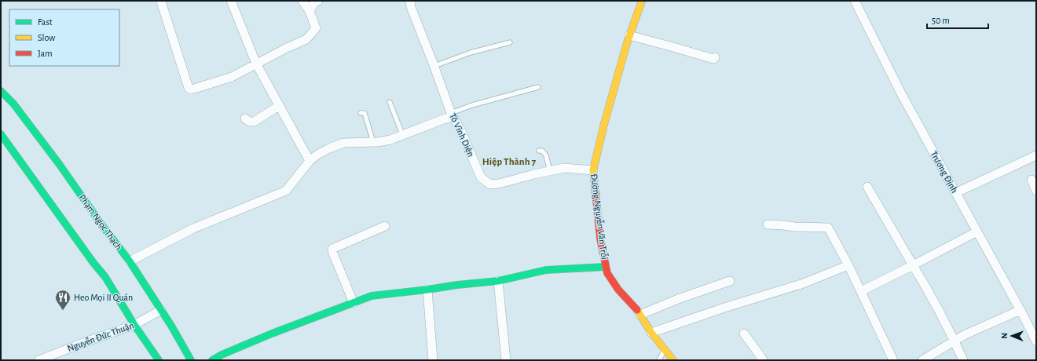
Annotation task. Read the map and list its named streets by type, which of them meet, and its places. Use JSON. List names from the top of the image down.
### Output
{
  "streets": {
    "street": [
      "Tô Vĩnh Diện",
      "Trương Định",
      "Đường Nguyễn Văn Trỗi",
      "Phạm Ngọc Thạch",
      "Nguyễn Đức Thuận"
    ]
  },
  "crossings": [
    ["Tô Vĩnh Diện", "Đường Nguyễn Văn Trỗi"],
    ["Phạm Ngọc Thạch", "Nguyễn Đức Thuận"]
  ],
  "districts": ["Hiệp Thành 7"],
  "places": {
    "restaurant": ["Heo Mọi II Quán"]
  },
  "legend": ["Fast", "Slow", "Jam"],
  "scale_bar": "50 m",
  "north": "left"
}
